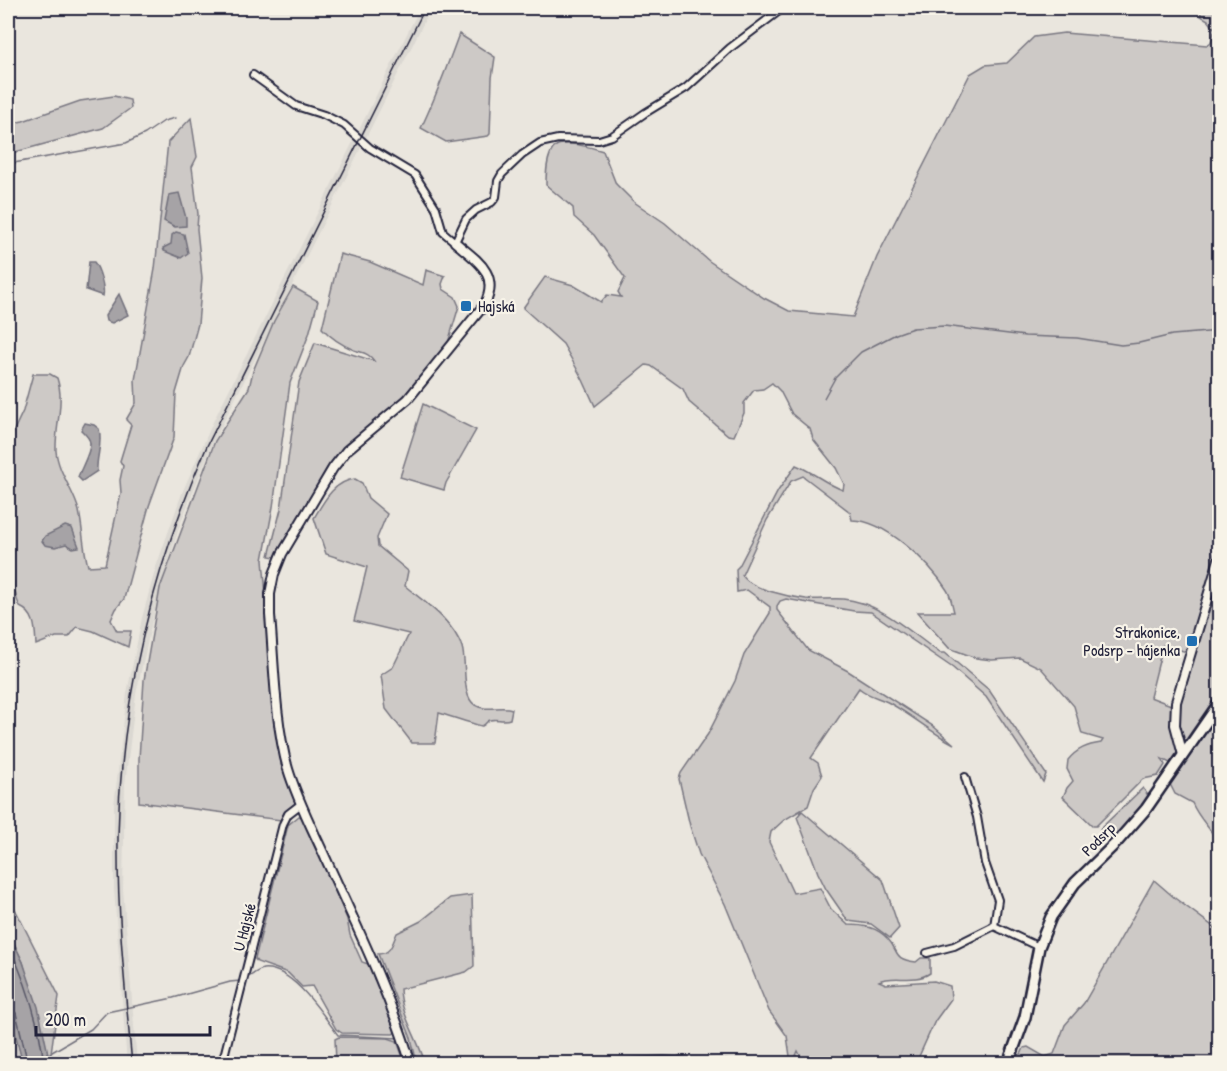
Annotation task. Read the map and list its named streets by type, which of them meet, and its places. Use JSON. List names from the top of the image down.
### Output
{
  "streets": {
    "main road": ["Podsrp"],
    "street": ["U Hajské"]
  },
  "places": {
    "transit": ["Hajská", "Strakonice, Podsrp - hájenka"]
  },
  "scale_bar": "200 m"
}
